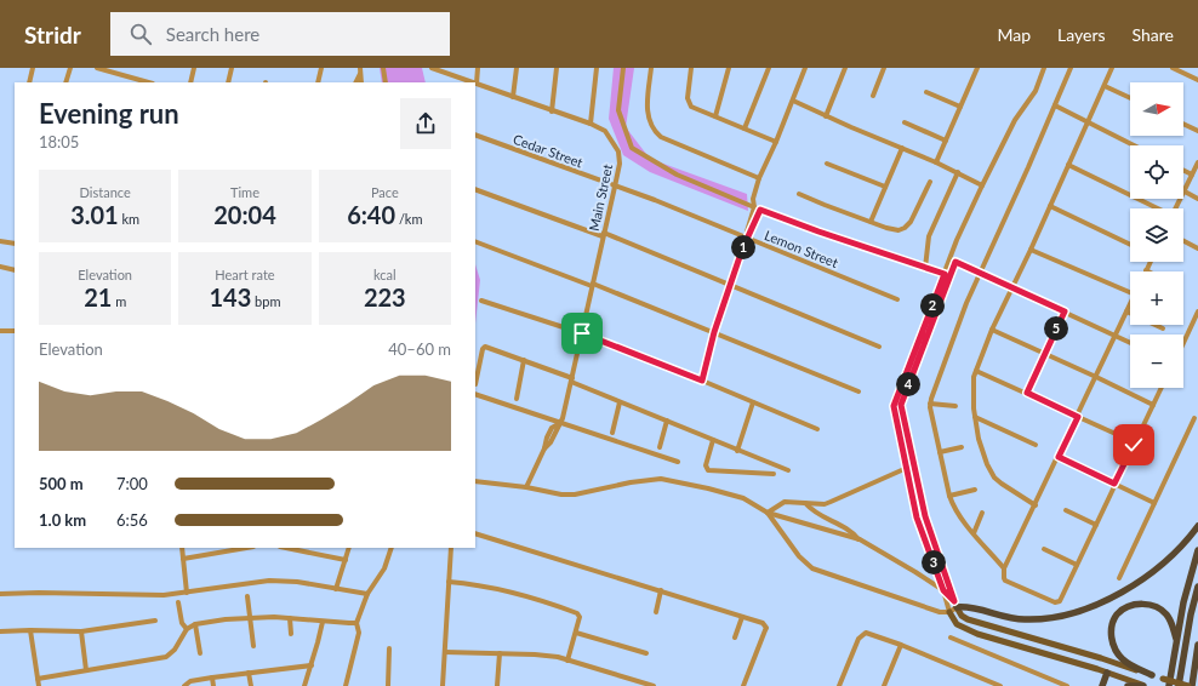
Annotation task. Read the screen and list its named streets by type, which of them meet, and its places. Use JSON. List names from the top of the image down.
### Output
{
  "streets": {
    "street": ["Cedar Street", "Main Street", "Lemon Street"]
  },
  "crossings": [
    ["Cedar Street", "Main Street"],
    ["Cedar Street", "Lemon Street"],
    ["Main Street", "Lemon Street"]
  ],
  "north": "right",
  "page": {
    "header": "Stridr",
    "search": "Search here",
    "nav": ["Map", "Layers", "Share"],
    "map_buttons": ["+", "−"],
    "heading": ["Evening run", "18:05"],
    "stats": [
      ["Distance", "3.01 km"],
      ["Time", "20:04"],
      ["Pace", "6:40 /km"],
      ["Elevation", "21 m"],
      ["Heart rate", "143 bpm"],
      ["kcal", "223"]
    ],
    "pins": [
      "1",
      "2",
      "5",
      "4",
      "3"
    ],
    "chart": ["Elevation", "40–60 m"],
    "list": [
      {
        "name": "500 m",
        "note": "7:00"
      },
      {
        "name": "1.0 km",
        "note": "6:56"
      }
    ]
  }
}
